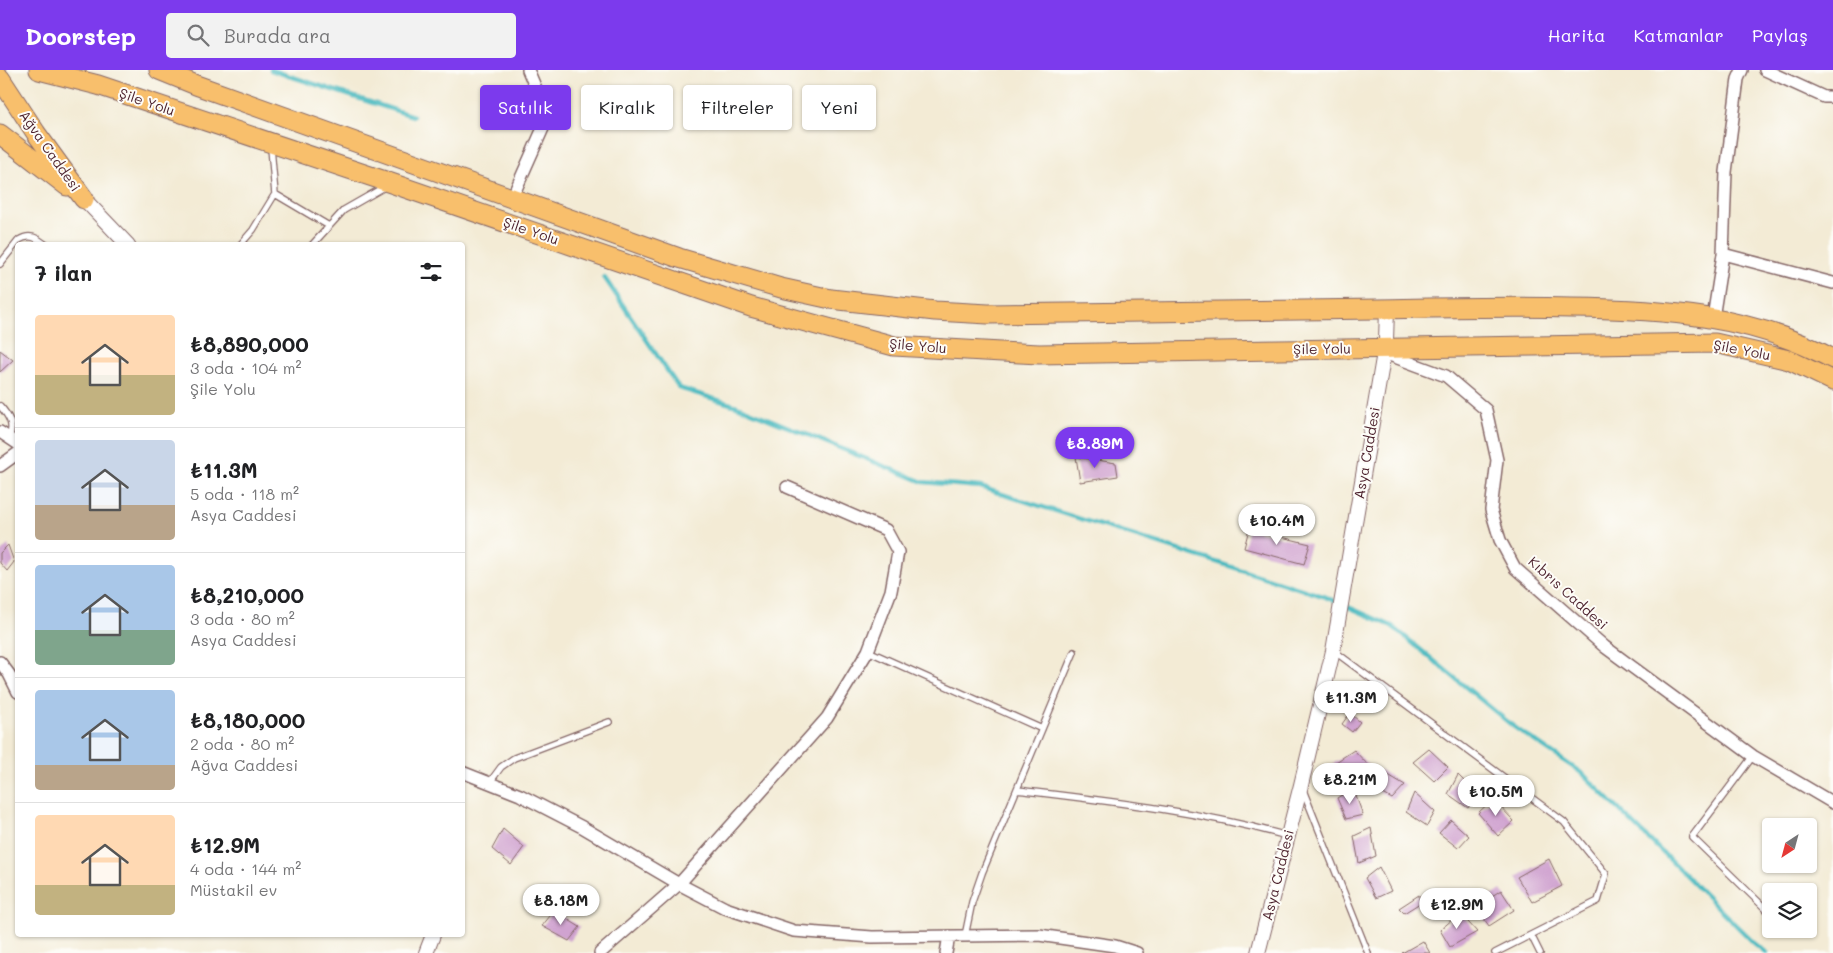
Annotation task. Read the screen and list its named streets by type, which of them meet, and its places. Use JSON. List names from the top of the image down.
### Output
{
  "streets": {
    "highway": ["Şile Yolu", "Ağva Caddesi"],
    "street": ["Asya Caddesi", "Kıbrıs Caddesi"]
  },
  "crossings": [
    ["Şile Yolu", "Asya Caddesi"],
    ["Şile Yolu", "Kıbrıs Caddesi"],
    ["Asya Caddesi", "Kıbrıs Caddesi"]
  ],
  "north": "bottom left",
  "page": {
    "header": "Doorstep",
    "search": "Burada ara",
    "nav": ["Harita", "Katmanlar", "Paylaş"],
    "chip": [
      "Satılık",
      "Kiralık",
      "Filtreler",
      "Yeni"
    ],
    "heading": "7 ilan",
    "list": [
      {
        "name": "₺8,890,000",
        "note": "3 oda · 104 m² · Şile Yolu"
      },
      {
        "name": "₺11.3M",
        "note": "5 oda · 118 m² · Asya Caddesi"
      },
      {
        "name": "₺8,210,000",
        "note": "3 oda · 80 m² · Asya Caddesi"
      },
      {
        "name": "₺8,180,000",
        "note": "2 oda · 80 m² · Ağva Caddesi"
      },
      {
        "name": "₺12.9M",
        "note": "4 oda · 144 m² · Müstakil ev"
      }
    ],
    "price": [
      "₺8.89M",
      "₺10.4M",
      "₺11.3M",
      "₺8.21M",
      "₺10.5M",
      "₺8.18M",
      "₺12.9M"
    ]
  }
}
